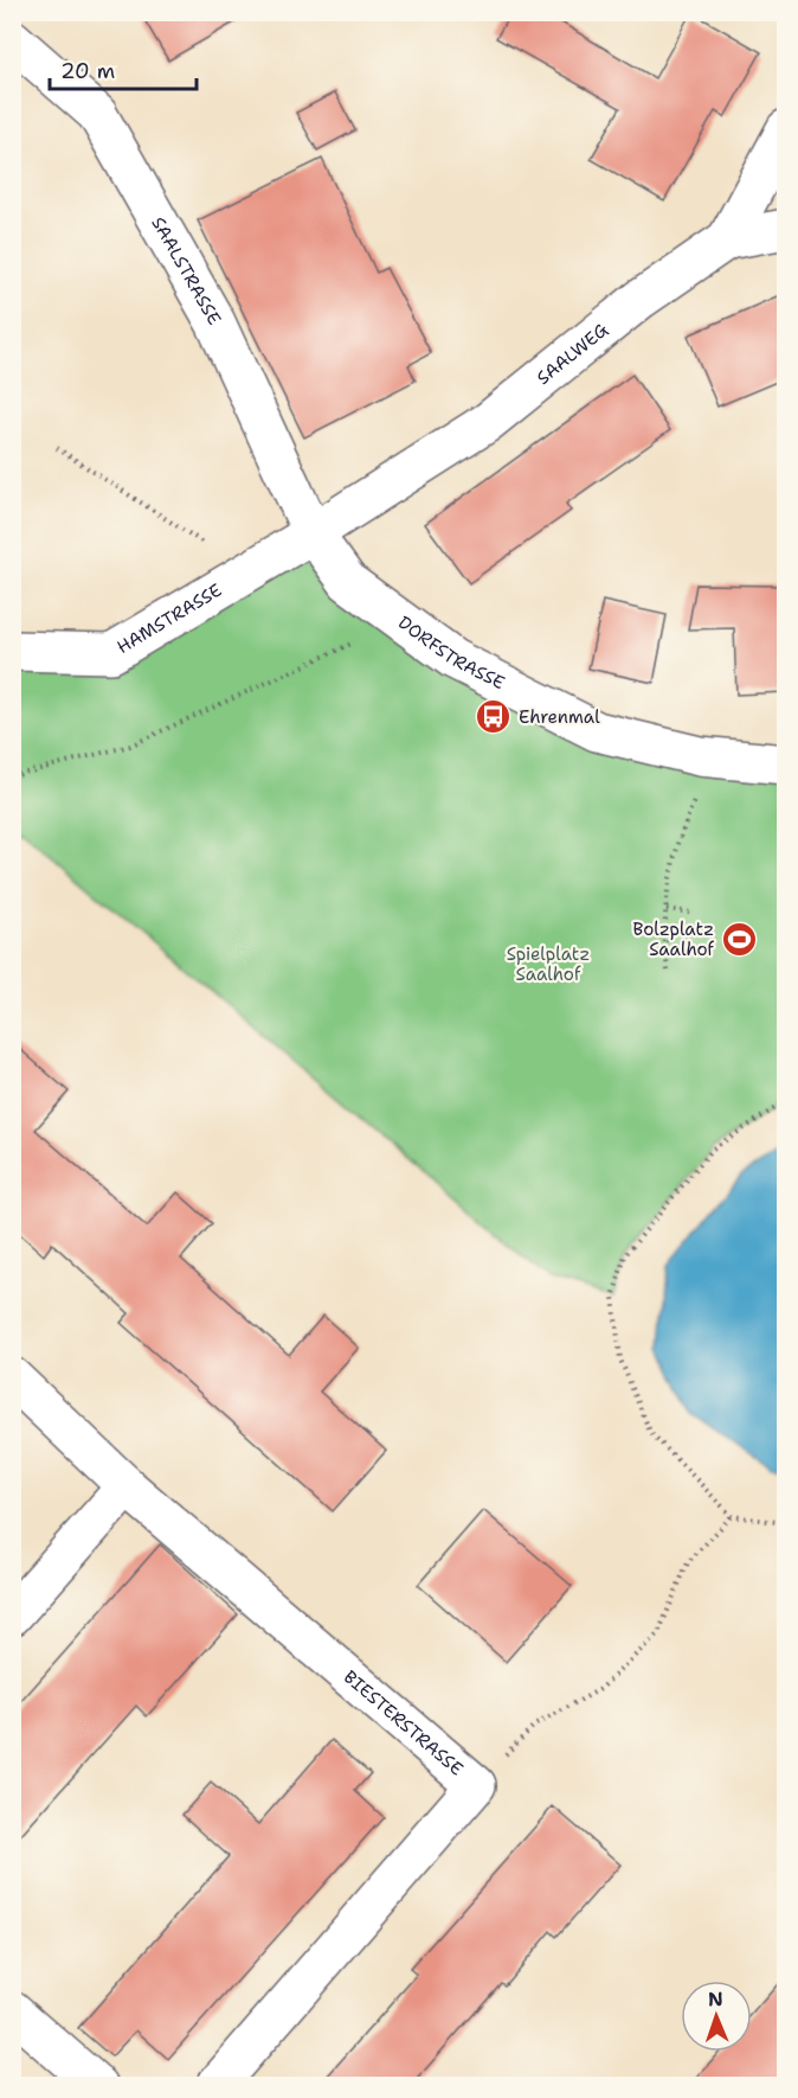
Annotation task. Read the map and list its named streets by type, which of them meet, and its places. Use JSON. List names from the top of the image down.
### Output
{
  "streets": {
    "street": [
      "SAALSTRASSE",
      "SAALWEG",
      "HAMSTRASSE",
      "DORFSTRASSE",
      "BIESTERSTRASSE"
    ]
  },
  "crossings": [
    ["SAALSTRASSE", "SAALWEG"],
    ["SAALSTRASSE", "HAMSTRASSE"],
    ["SAALSTRASSE", "DORFSTRASSE"],
    ["SAALWEG", "HAMSTRASSE"],
    ["SAALWEG", "DORFSTRASSE"],
    ["HAMSTRASSE", "DORFSTRASSE"]
  ],
  "parks": ["Spielplatz Saalhof"],
  "places": {
    "bus stop": ["Ehrenmal"],
    "sports": ["Bolzplatz Saalhof"]
  },
  "scale_bar": "20 m",
  "north": "top"
}
